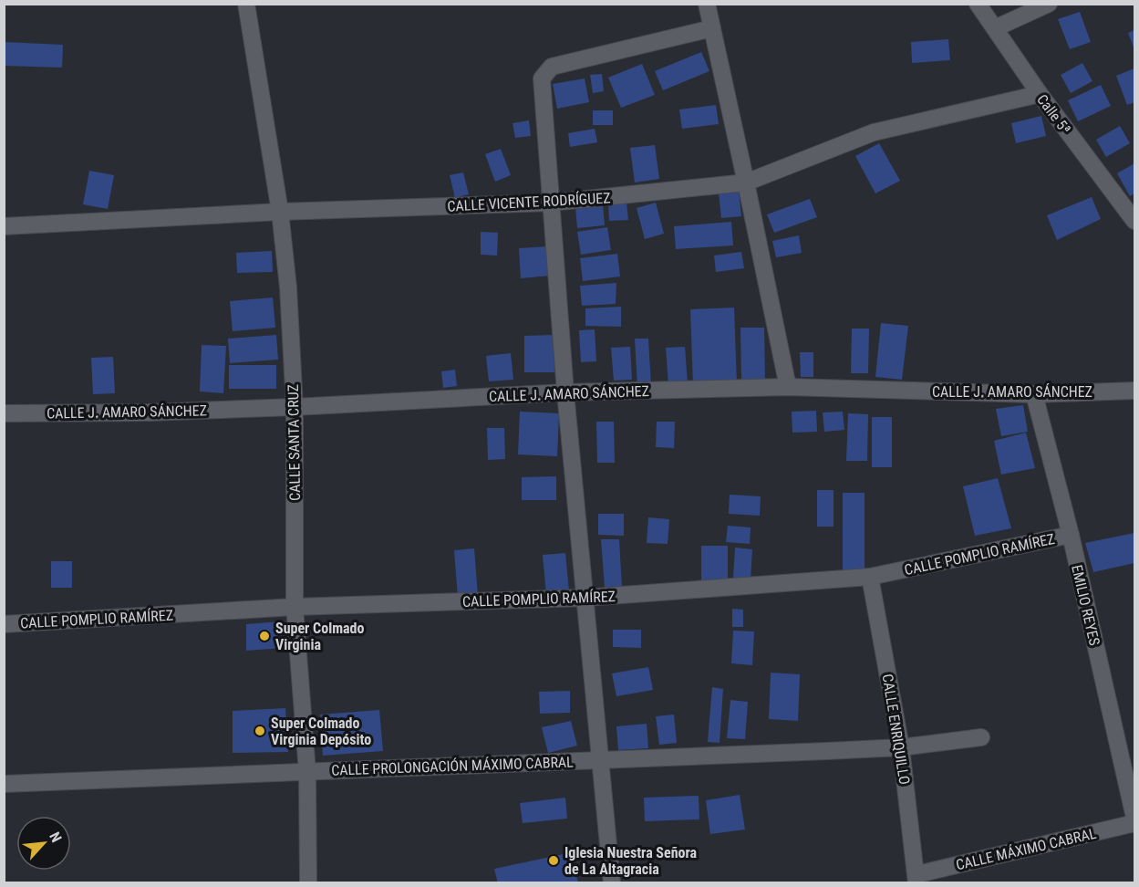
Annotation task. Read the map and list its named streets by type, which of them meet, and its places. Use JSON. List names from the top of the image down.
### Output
{
  "streets": {
    "street": [
      "Calle 5ª",
      "CALLE VICENTE RODRÍGUEZ",
      "CALLE J. AMARO SÁNCHEZ",
      "CALLE SANTA CRUZ",
      "CALLE POMPLIO RAMÍREZ",
      "EMILIO REYES",
      "CALLE ENRIQUILLO",
      "CALLE PROLONGACIÓN MÁXIMO CABRAL",
      "CALLE MÁXIMO CABRAL"
    ]
  },
  "crossings": [
    ["Calle 5ª", "CALLE VICENTE RODRÍGUEZ"],
    ["CALLE VICENTE RODRÍGUEZ", "CALLE SANTA CRUZ"],
    ["CALLE J. AMARO SÁNCHEZ", "CALLE SANTA CRUZ"],
    ["CALLE J. AMARO SÁNCHEZ", "EMILIO REYES"],
    ["CALLE SANTA CRUZ", "CALLE POMPLIO RAMÍREZ"],
    ["CALLE SANTA CRUZ", "CALLE PROLONGACIÓN MÁXIMO CABRAL"],
    ["CALLE POMPLIO RAMÍREZ", "EMILIO REYES"],
    ["CALLE POMPLIO RAMÍREZ", "CALLE ENRIQUILLO"],
    ["CALLE ENRIQUILLO", "CALLE PROLONGACIÓN MÁXIMO CABRAL"],
    ["CALLE ENRIQUILLO", "CALLE MÁXIMO CABRAL"]
  ],
  "places": ["Super Colmado Virginia", "Super Colmado Virginia Depósito", "Iglesia Nuestra Señora de La Altagracia"],
  "north": "top right"
}
